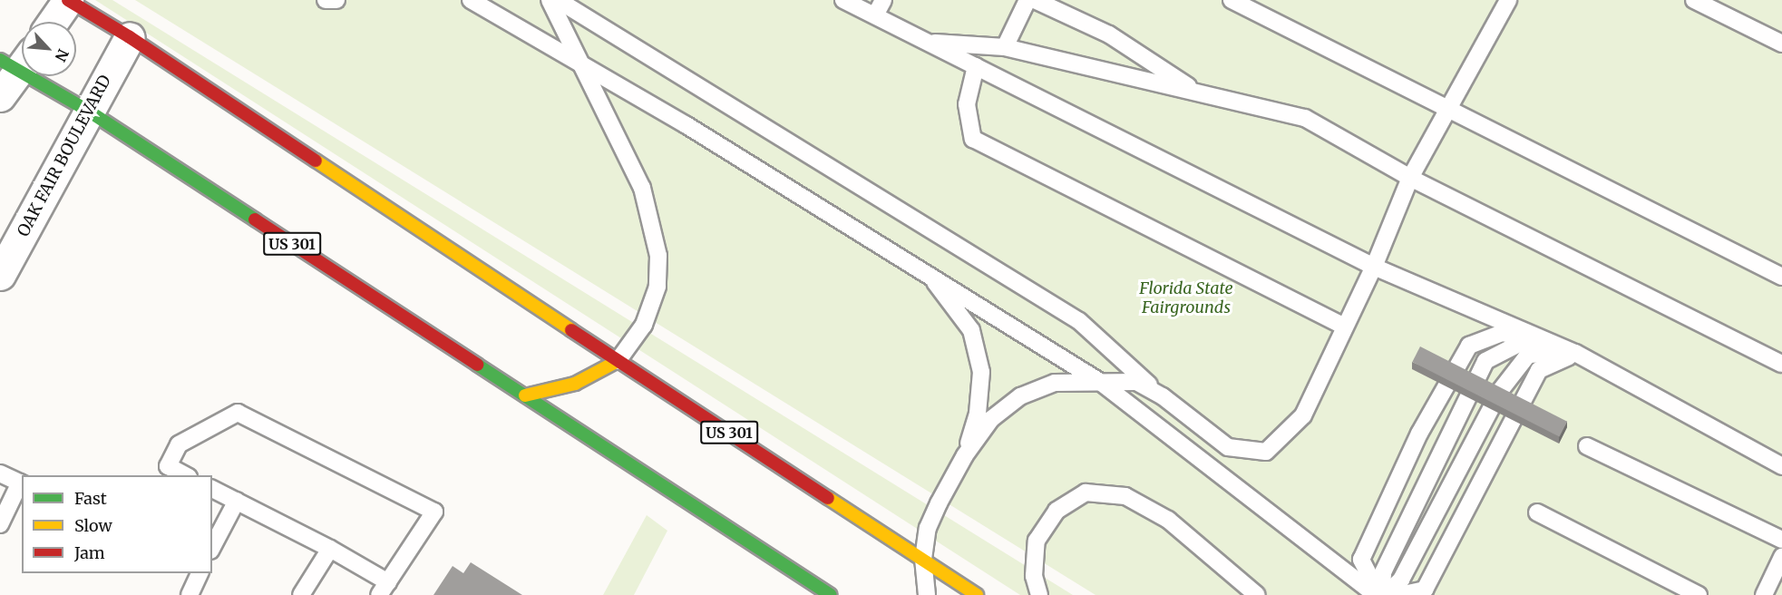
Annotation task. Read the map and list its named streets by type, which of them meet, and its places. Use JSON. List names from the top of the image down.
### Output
{
  "streets": {
    "main road": ["US 301"],
    "street": ["OAK FAIR BOULEVARD"]
  },
  "crossings": [
    ["OAK FAIR BOULEVARD", "US 301"]
  ],
  "parks": ["Florida State Fairgrounds"],
  "legend": ["Fast", "Slow", "Jam"],
  "north": "bottom right"
}
